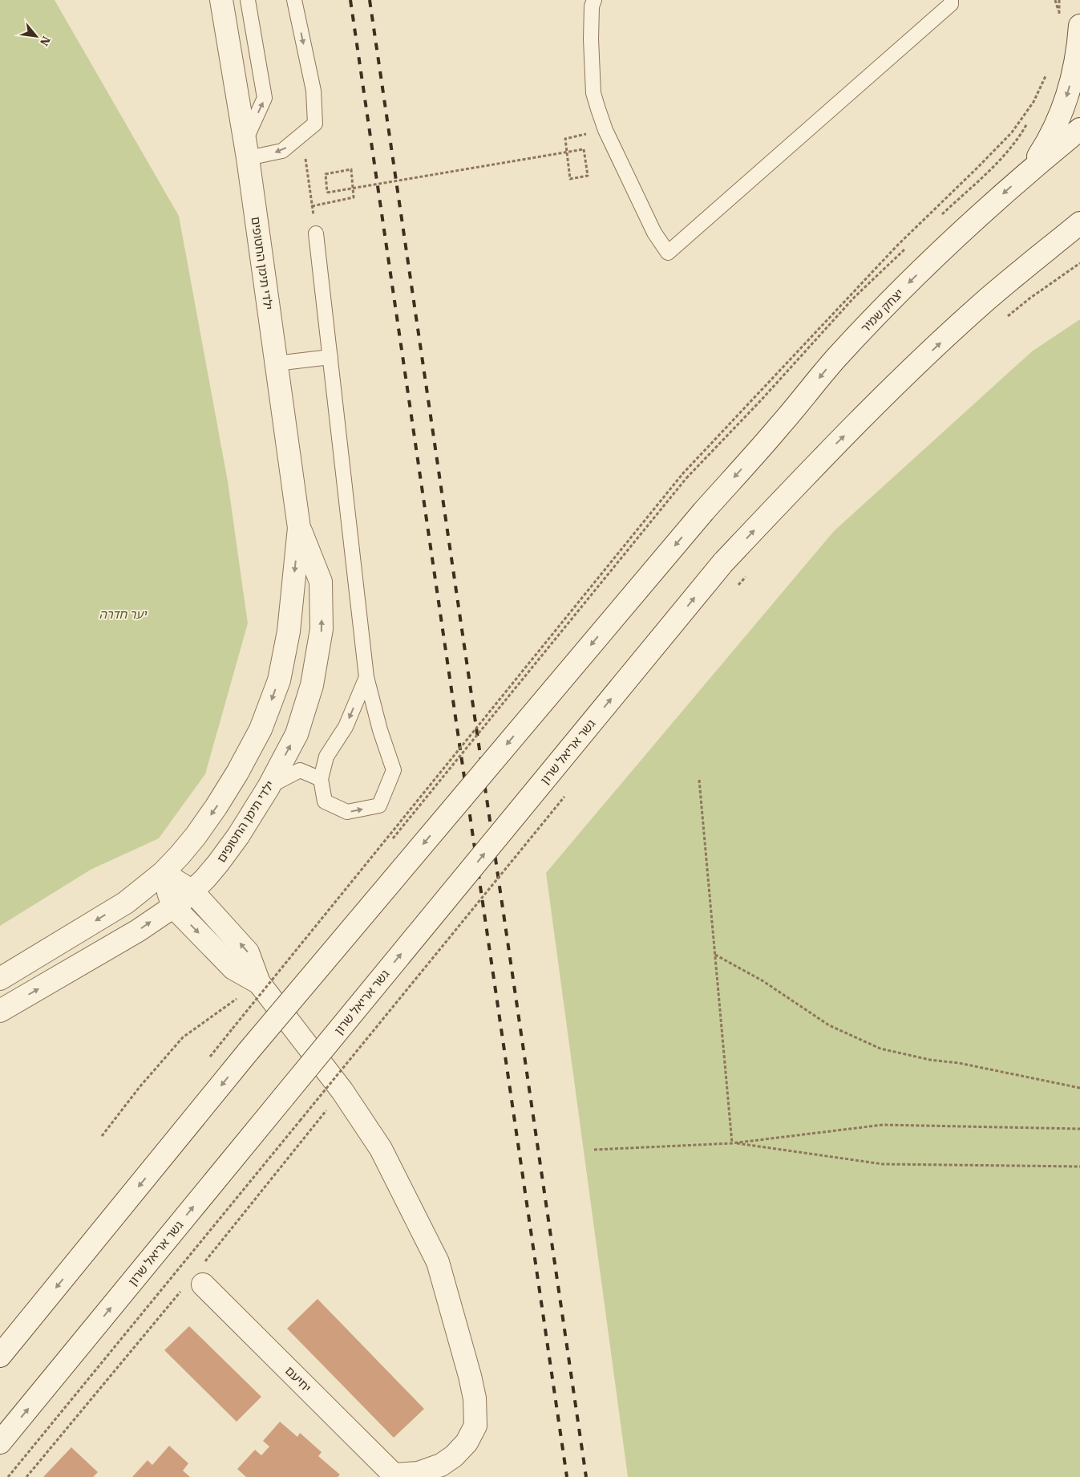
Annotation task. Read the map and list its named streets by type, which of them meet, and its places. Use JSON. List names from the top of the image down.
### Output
{
  "streets": {
    "main road": [
      "ילדי תימן החטופים",
      "יצחק שמיר",
      "גשר אריאל שרון",
      "יחיעם"
    ]
  },
  "one_way": ["יצחק שמיר", "גשר אריאל שרון"],
  "parks": ["יער חדרה"],
  "north": "bottom right"
}
